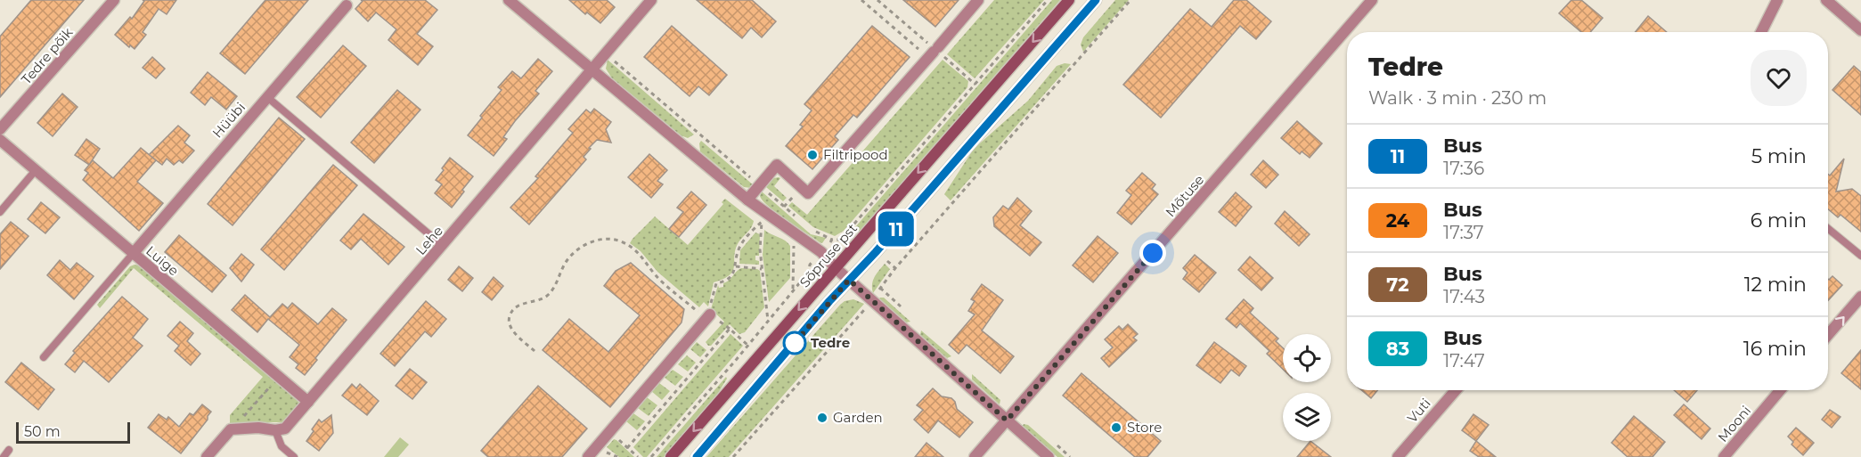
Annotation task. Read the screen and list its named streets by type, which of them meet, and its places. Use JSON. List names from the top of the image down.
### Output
{
  "streets": {
    "main road": ["Sõpruse pst"],
    "street": [
      "Tedre põik",
      "Hüübi",
      "Mõtuse",
      "Lehe",
      "Luige",
      "Vuti",
      "Mooni"
    ]
  },
  "crossings": [
    ["Hüübi", "Luige"],
    ["Lehe", "Luige"]
  ],
  "places": [
    "Filtripood",
    "Tedre",
    "Garden",
    "Store"
  ],
  "lines": ["bus line 11"],
  "scale_bar": "50 m",
  "page": {
    "on_map": "11",
    "heading": ["Tedre", "Walk · 3 min · 230 m"],
    "list": [
      {
        "mark": "11",
        "name": "Bus",
        "note": "17:36",
        "value": "5 min"
      },
      {
        "mark": "24",
        "name": "Bus",
        "note": "17:37",
        "value": "6 min"
      },
      {
        "mark": "72",
        "name": "Bus",
        "note": "17:43",
        "value": "12 min"
      },
      {
        "mark": "83",
        "name": "Bus",
        "note": "17:47",
        "value": "16 min"
      }
    ],
    "scale": "50 m"
  }
}
